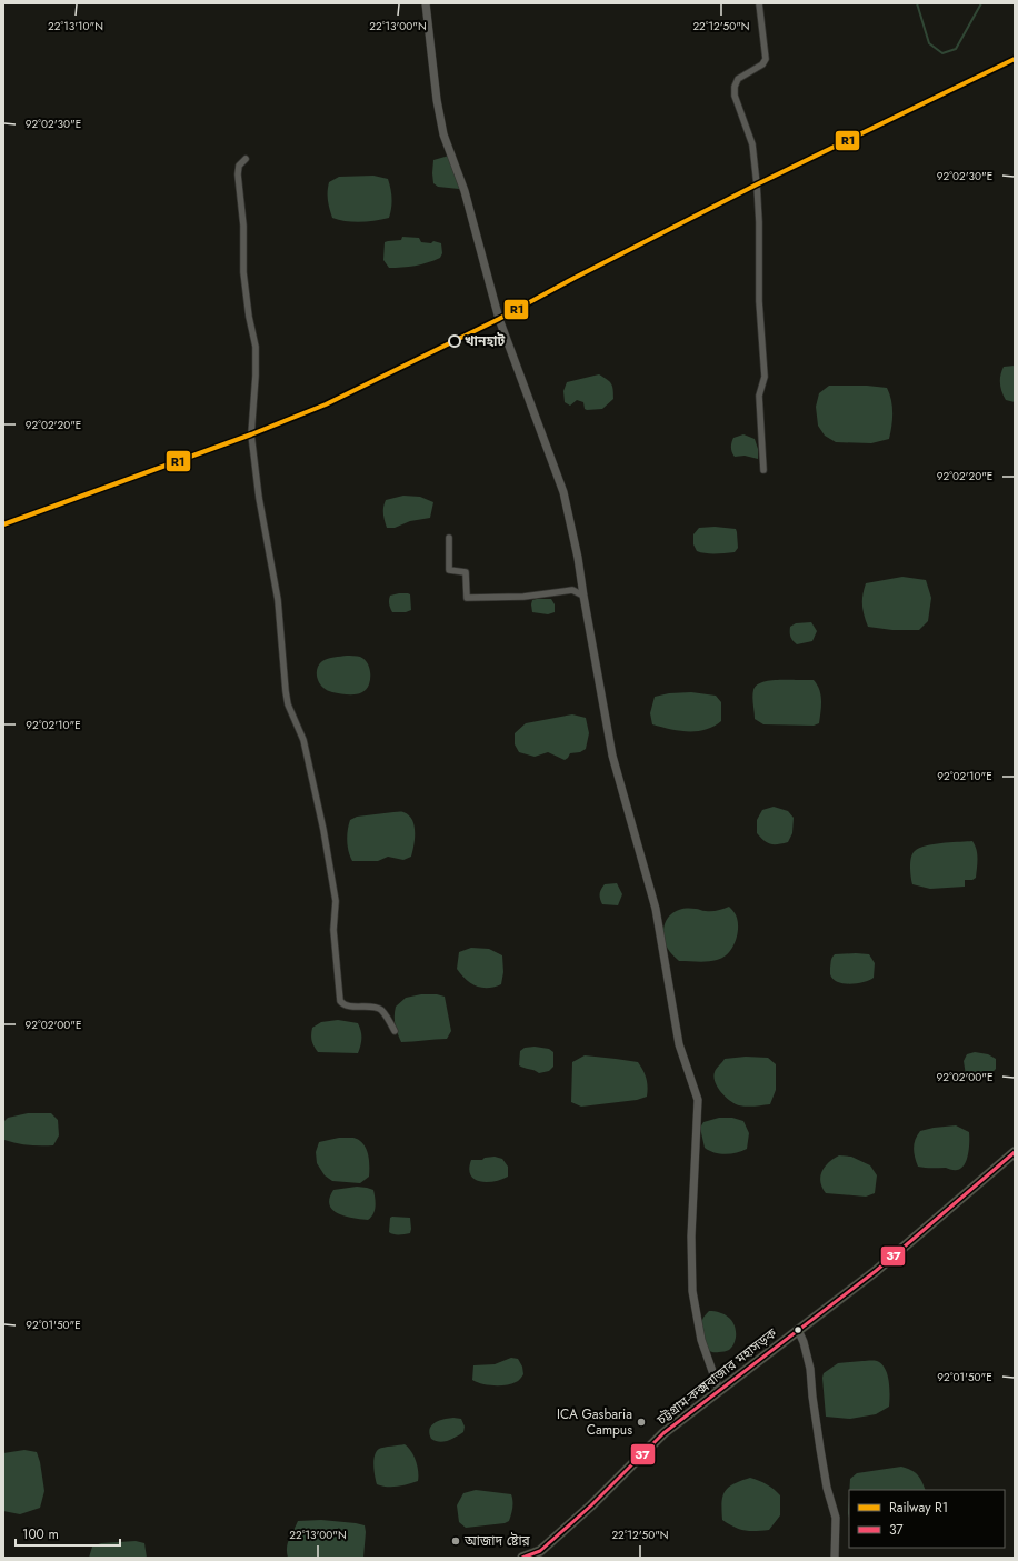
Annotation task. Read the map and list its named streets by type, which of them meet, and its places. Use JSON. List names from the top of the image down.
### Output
{
  "streets": {
    "highway": ["চট্টগ্রাম-কক্সবাজার মহাসড়ক"]
  },
  "places": ["খানহাট", "ICA Gasbaria Campus", "আজাদ ষ্টোর"],
  "lines": ["rail line R1", "transit line 37"],
  "legend": ["Railway R1", "37"],
  "scale_bar": "100 m",
  "coordinates": [
    "22°13'10\"N",
    "22°13'00\"N",
    "22°12'50\"N",
    "92°02'30\"E",
    "92°02'20\"E",
    "92°02'10\"E",
    "92°02'00\"E",
    "92°01'50\"E"
  ]
}
